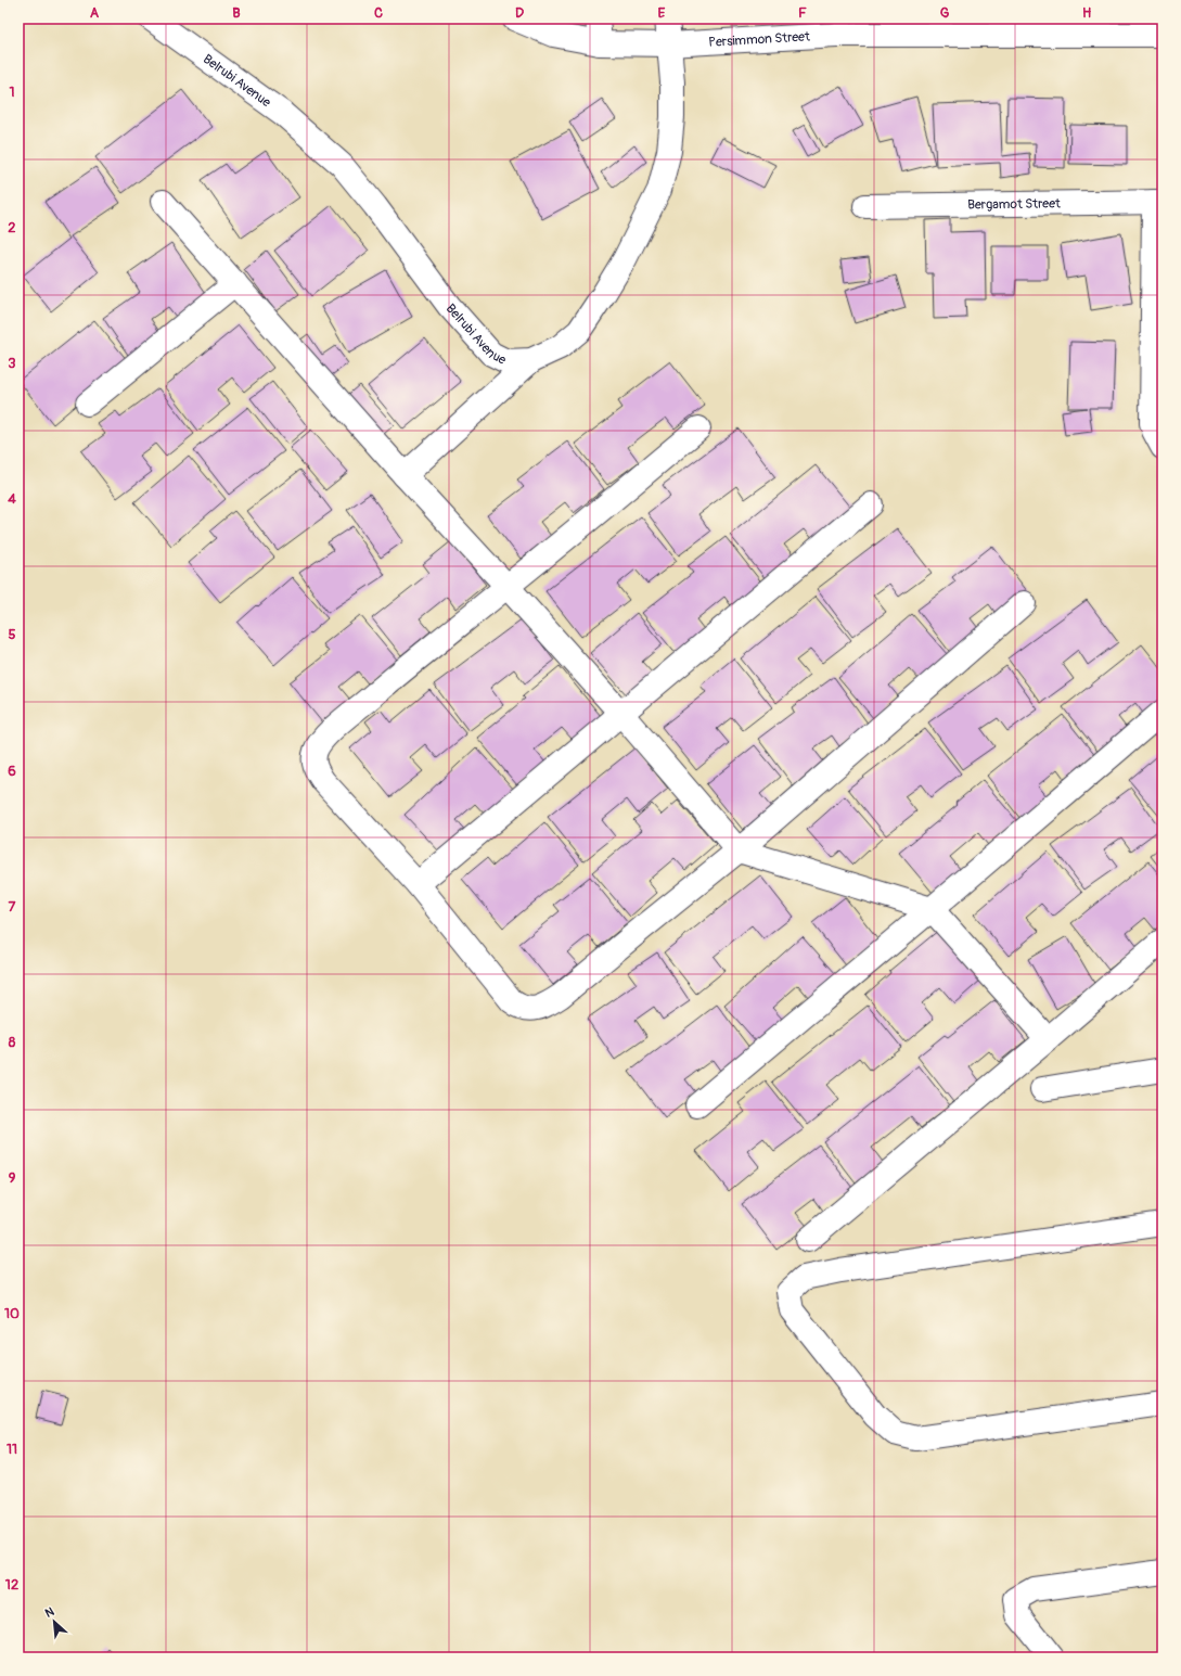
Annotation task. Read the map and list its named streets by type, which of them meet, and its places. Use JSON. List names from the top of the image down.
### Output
{
  "streets": {
    "street": ["Persimmon Street", "Belrubi Avenue", "Bergamot Street"]
  },
  "crossings": [
    ["Persimmon Street", "Belrubi Avenue"]
  ],
  "north": "top left",
  "grid": {
    "columns": [
      "A",
      "B",
      "C",
      "D",
      "E",
      "F",
      "G",
      "H"
    ],
    "rows": [
      "1",
      "2",
      "3",
      "4",
      "5",
      "6",
      "7",
      "8",
      "9",
      "10",
      "11",
      "12"
    ]
  }
}
